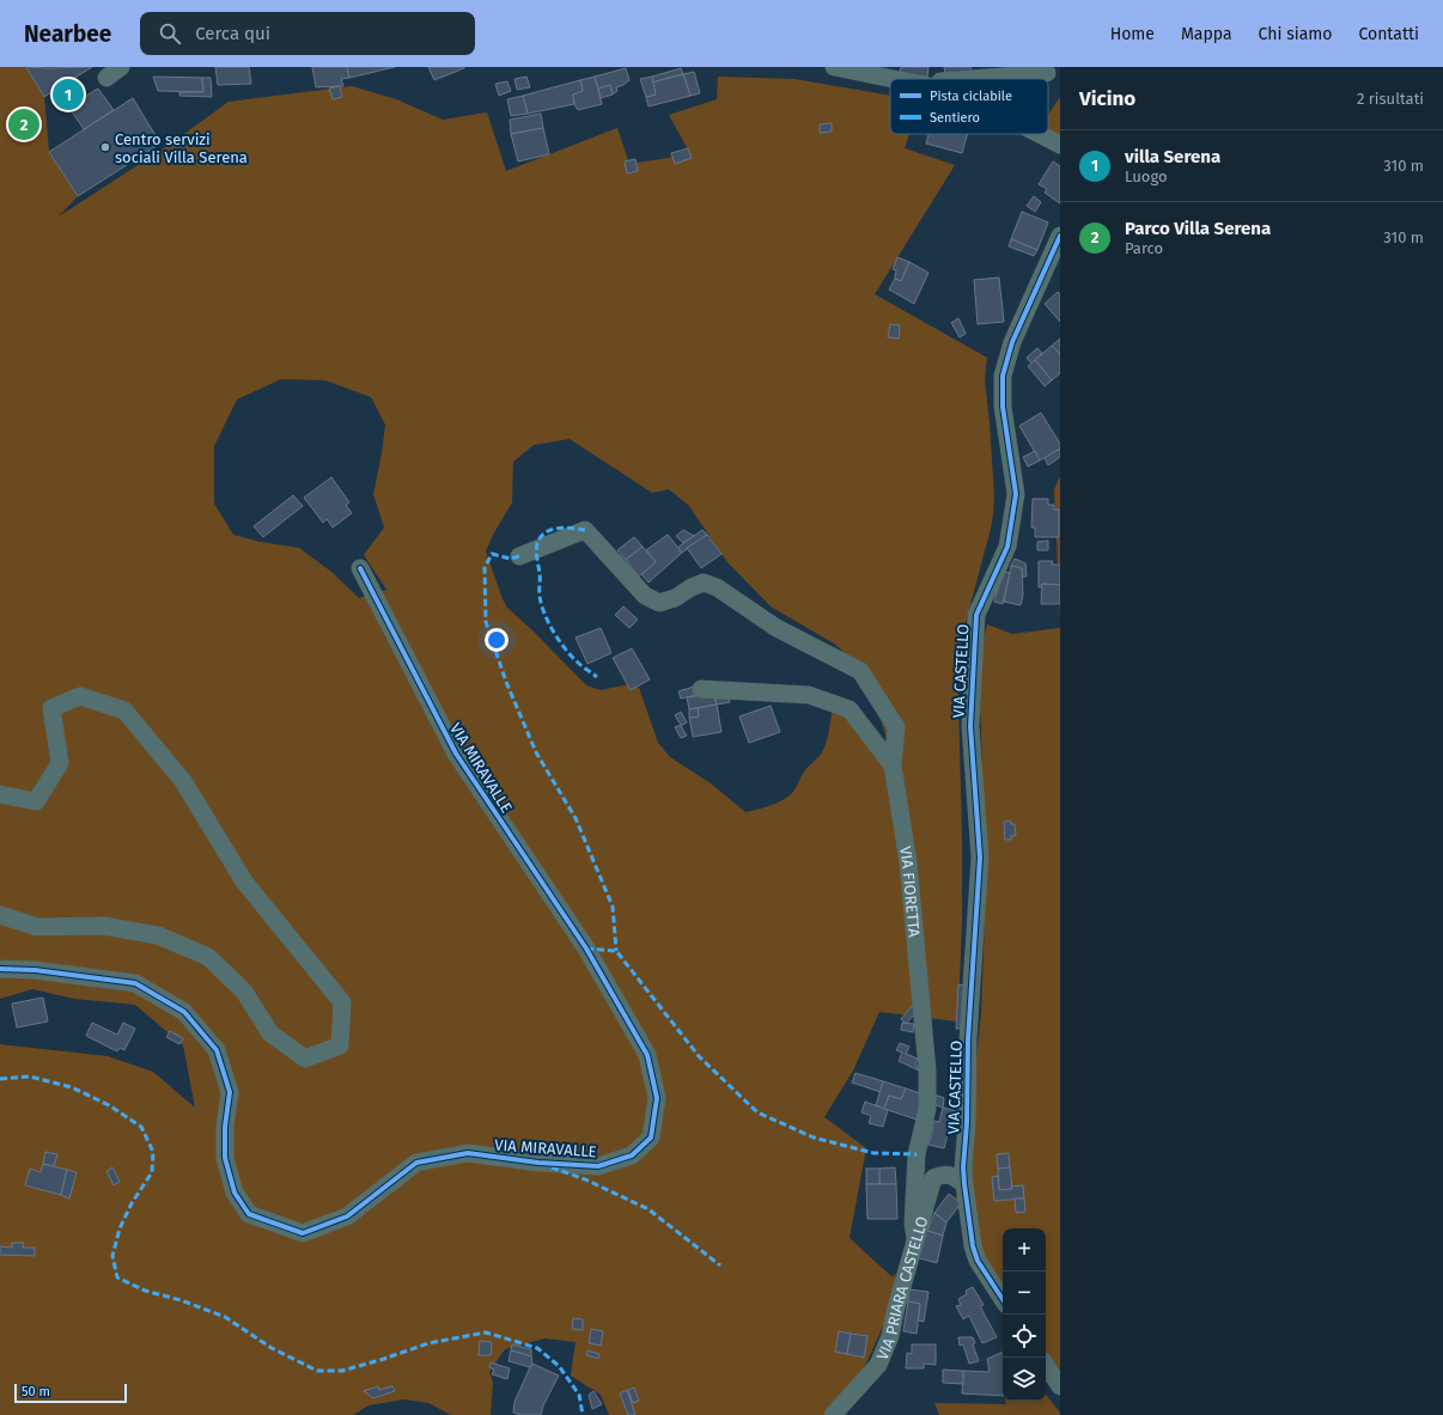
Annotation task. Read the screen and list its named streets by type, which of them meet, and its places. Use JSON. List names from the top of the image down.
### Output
{
  "streets": {
    "street": [
      "VIA CASTELLO",
      "VIA MIRAVALLE",
      "VIA FIORETTA",
      "VIA PRIARA CASTELLO"
    ]
  },
  "crossings": [
    ["VIA CASTELLO", "VIA PRIARA CASTELLO"],
    ["VIA FIORETTA", "VIA PRIARA CASTELLO"]
  ],
  "places": ["Centro servizi sociali Villa Serena"],
  "legend": ["Pista ciclabile", "Sentiero"],
  "scale_bar": "50 m",
  "page": {
    "header": "Nearbee",
    "search": "Cerca qui",
    "nav": [
      "Home",
      "Mappa",
      "Chi siamo",
      "Contatti"
    ],
    "heading": ["Vicino", "2 risultati"],
    "pins": ["1", "2"],
    "list": [
      {
        "mark": "1",
        "name": "villa Serena",
        "note": "Luogo",
        "value": "310 m"
      },
      {
        "mark": "2",
        "name": "Parco Villa Serena",
        "note": "Parco",
        "value": "310 m"
      }
    ],
    "map_buttons": ["+", "−"],
    "scale": "50 m"
  }
}
